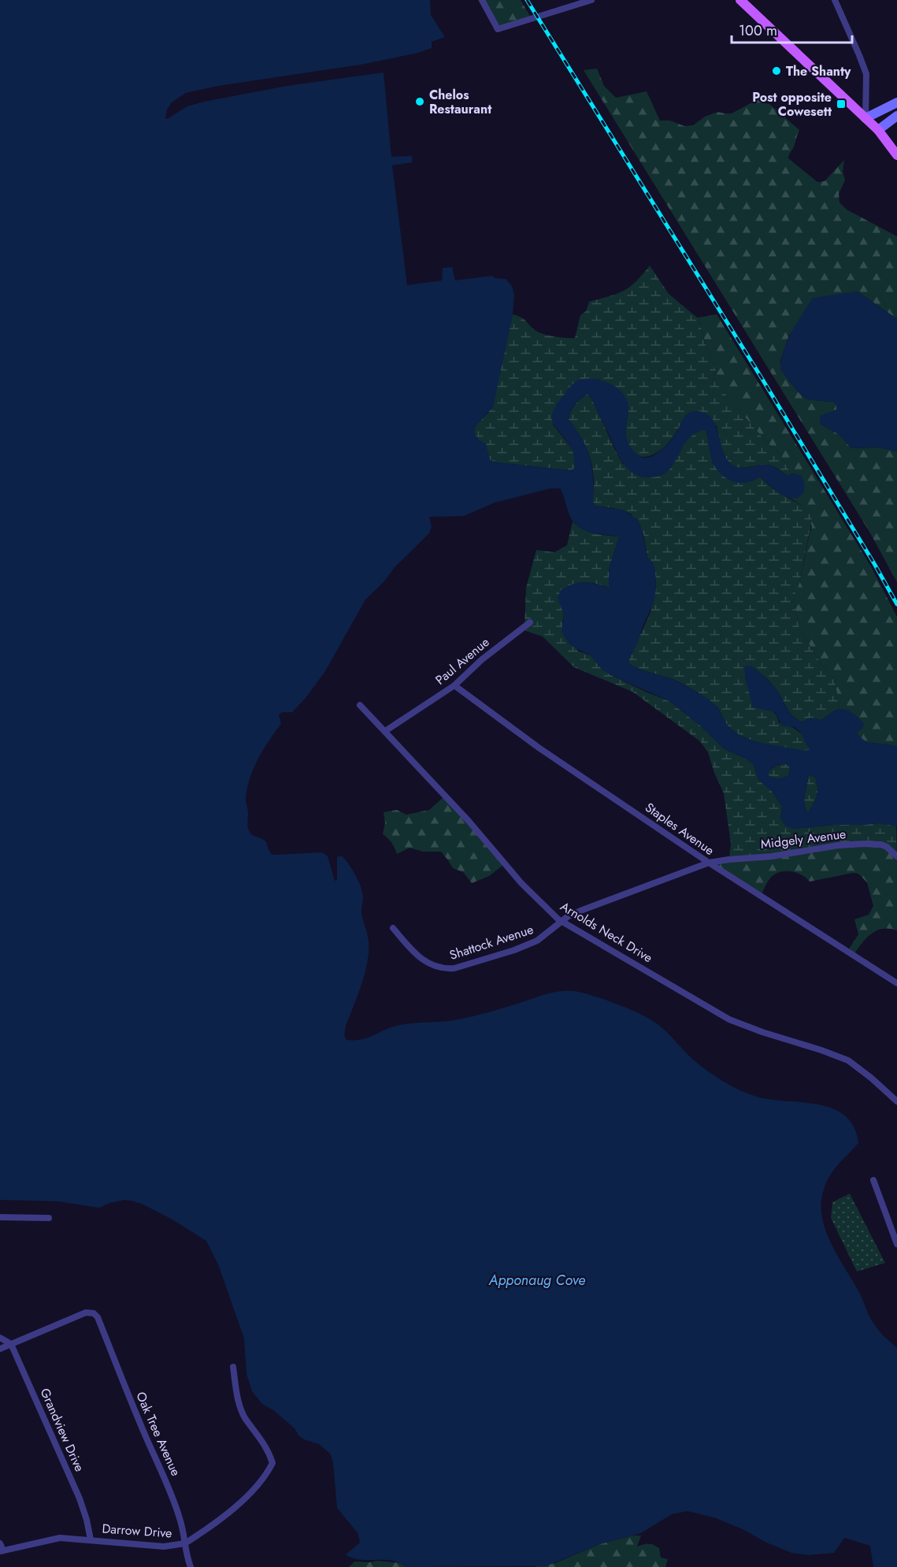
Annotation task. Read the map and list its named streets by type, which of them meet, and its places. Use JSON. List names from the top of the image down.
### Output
{
  "streets": {
    "street": [
      "Paul Avenue",
      "Staples Avenue",
      "Midgely Avenue",
      "Arnolds Neck Drive",
      "Shattock Avenue",
      "Grandview Drive",
      "Oak Tree Avenue",
      "Darrow Drive"
    ]
  },
  "crossings": [
    ["Paul Avenue", "Staples Avenue"],
    ["Paul Avenue", "Arnolds Neck Drive"],
    ["Staples Avenue", "Midgely Avenue"],
    ["Staples Avenue", "Shattock Avenue"],
    ["Midgely Avenue", "Shattock Avenue"],
    ["Arnolds Neck Drive", "Shattock Avenue"],
    ["Grandview Drive", "Oak Tree Avenue"],
    ["Grandview Drive", "Darrow Drive"],
    ["Oak Tree Avenue", "Darrow Drive"]
  ],
  "water": ["Apponaug Cove"],
  "places": {
    "other": ["The Shanty", "Chelos Restaurant"],
    "transit": ["Post opposite Cowesett"]
  },
  "scale_bar": "100 m"
}
